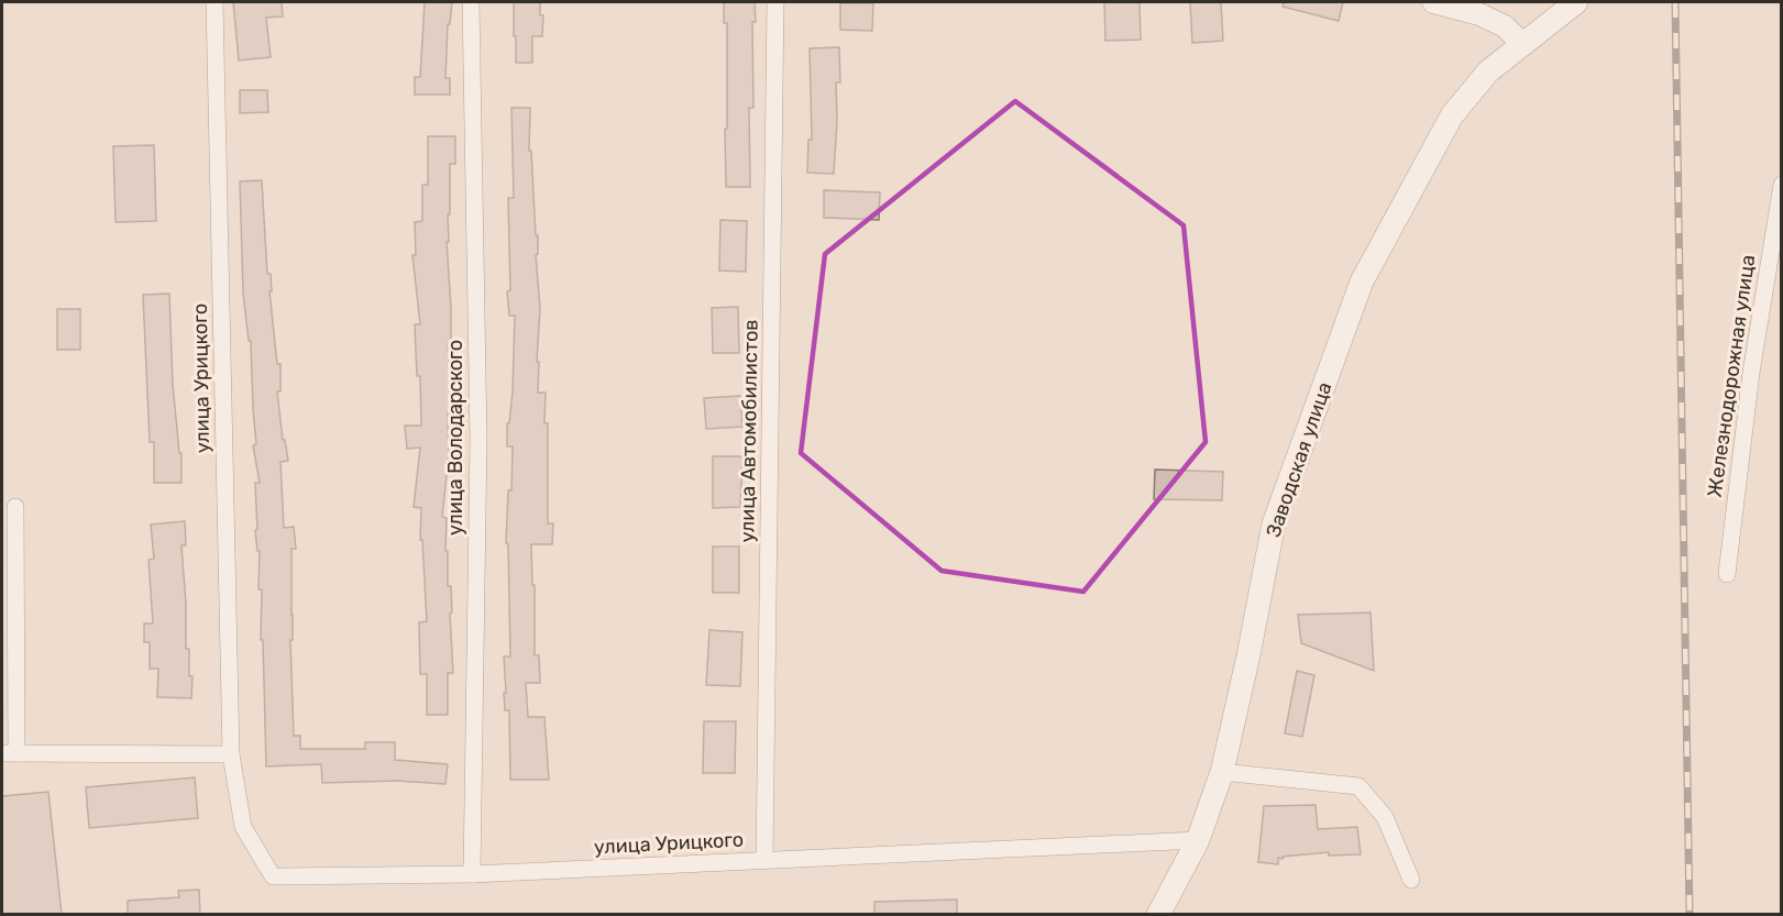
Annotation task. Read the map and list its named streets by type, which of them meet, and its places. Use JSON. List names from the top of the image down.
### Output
{
  "streets": {
    "main road": ["Заводская улица"],
    "street": [
      "Железнодорожная улица",
      "улица Урицкого",
      "улица Автомобилистов",
      "улица Володарского"
    ]
  },
  "crossings": [
    ["улица Урицкого", "улица Автомобилистов"],
    ["улица Урицкого", "улица Володарского"],
    ["улица Урицкого", "Заводская улица"]
  ]
}
